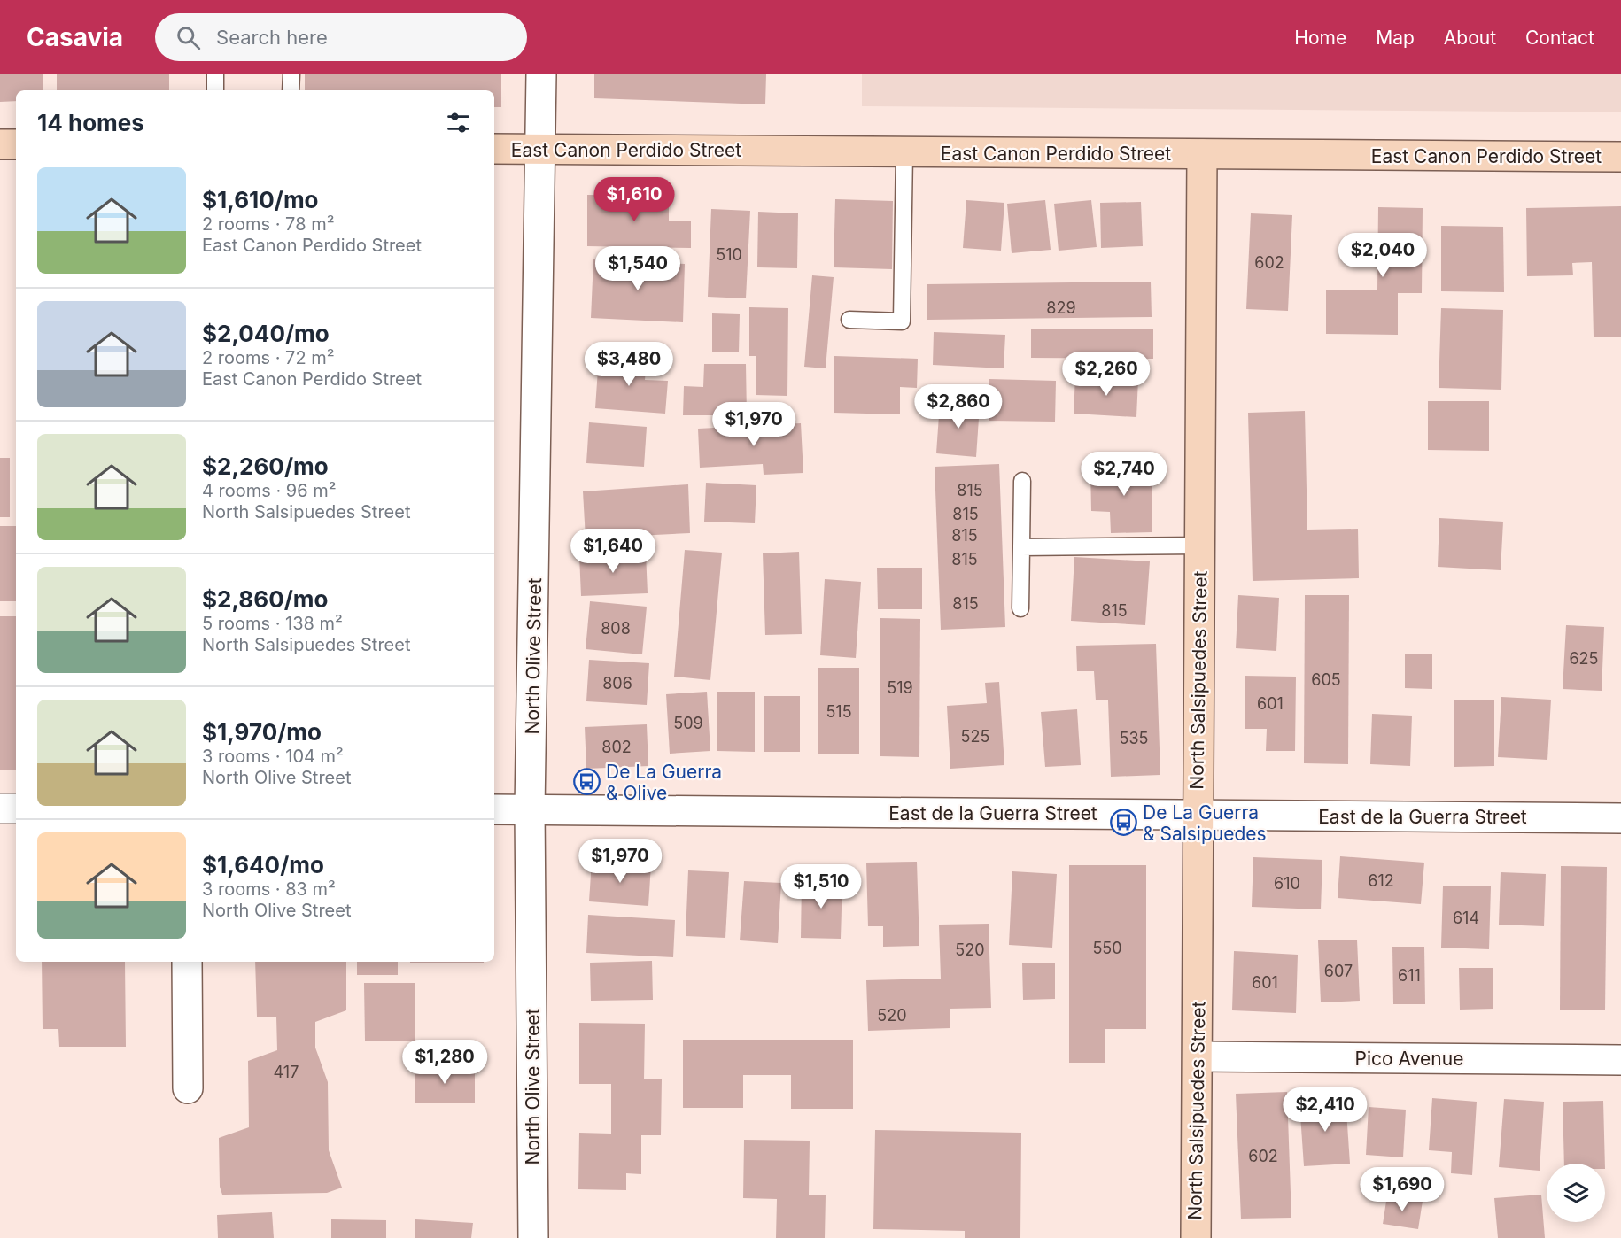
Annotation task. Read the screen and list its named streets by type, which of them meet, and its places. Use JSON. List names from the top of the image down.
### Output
{
  "streets": {
    "street": [
      "East Canon Perdido Street",
      "North Olive Street",
      "North Salsipuedes Street",
      "East de la Guerra Street",
      "Pico Avenue"
    ]
  },
  "crossings": [
    ["East Canon Perdido Street", "North Olive Street"],
    ["East Canon Perdido Street", "North Salsipuedes Street"],
    ["North Olive Street", "East de la Guerra Street"],
    ["North Salsipuedes Street", "East de la Guerra Street"],
    ["North Salsipuedes Street", "Pico Avenue"]
  ],
  "places": {
    "bus stop": ["De La Guerra & Olive", "De La Guerra & Salsipuedes"]
  },
  "house_numbers": [
    "510",
    "602",
    "829",
    "815",
    "815",
    "815",
    "815",
    "815",
    "815",
    "808",
    "625",
    "605",
    "806",
    "519",
    "601",
    "515",
    "509",
    "525",
    "535",
    "802",
    "612",
    "610",
    "614",
    "550",
    "520",
    "607",
    "611",
    "601",
    "520",
    "417",
    "602"
  ],
  "page": {
    "header": "Casavia",
    "search": "Search here",
    "nav": [
      "Home",
      "Map",
      "About",
      "Contact"
    ],
    "heading": "14 homes",
    "list": [
      {
        "name": "$1,610/mo",
        "note": "2 rooms · 78 m² · East Canon Perdido Street"
      },
      {
        "name": "$2,040/mo",
        "note": "2 rooms · 72 m² · East Canon Perdido Street"
      },
      {
        "name": "$2,260/mo",
        "note": "4 rooms · 96 m² · North Salsipuedes Street"
      },
      {
        "name": "$2,860/mo",
        "note": "5 rooms · 138 m² · North Salsipuedes Street"
      },
      {
        "name": "$1,970/mo",
        "note": "3 rooms · 104 m² · North Olive Street"
      },
      {
        "name": "$1,640/mo",
        "note": "3 rooms · 83 m² · North Olive Street"
      }
    ],
    "price": [
      "$1,610",
      "$2,040",
      "$1,540",
      "$3,480",
      "$2,260",
      "$2,860",
      "$1,970",
      "$2,740",
      "$1,640",
      "$1,970",
      "$1,510",
      "$1,280",
      "$2,410",
      "$1,690"
    ]
  }
}
